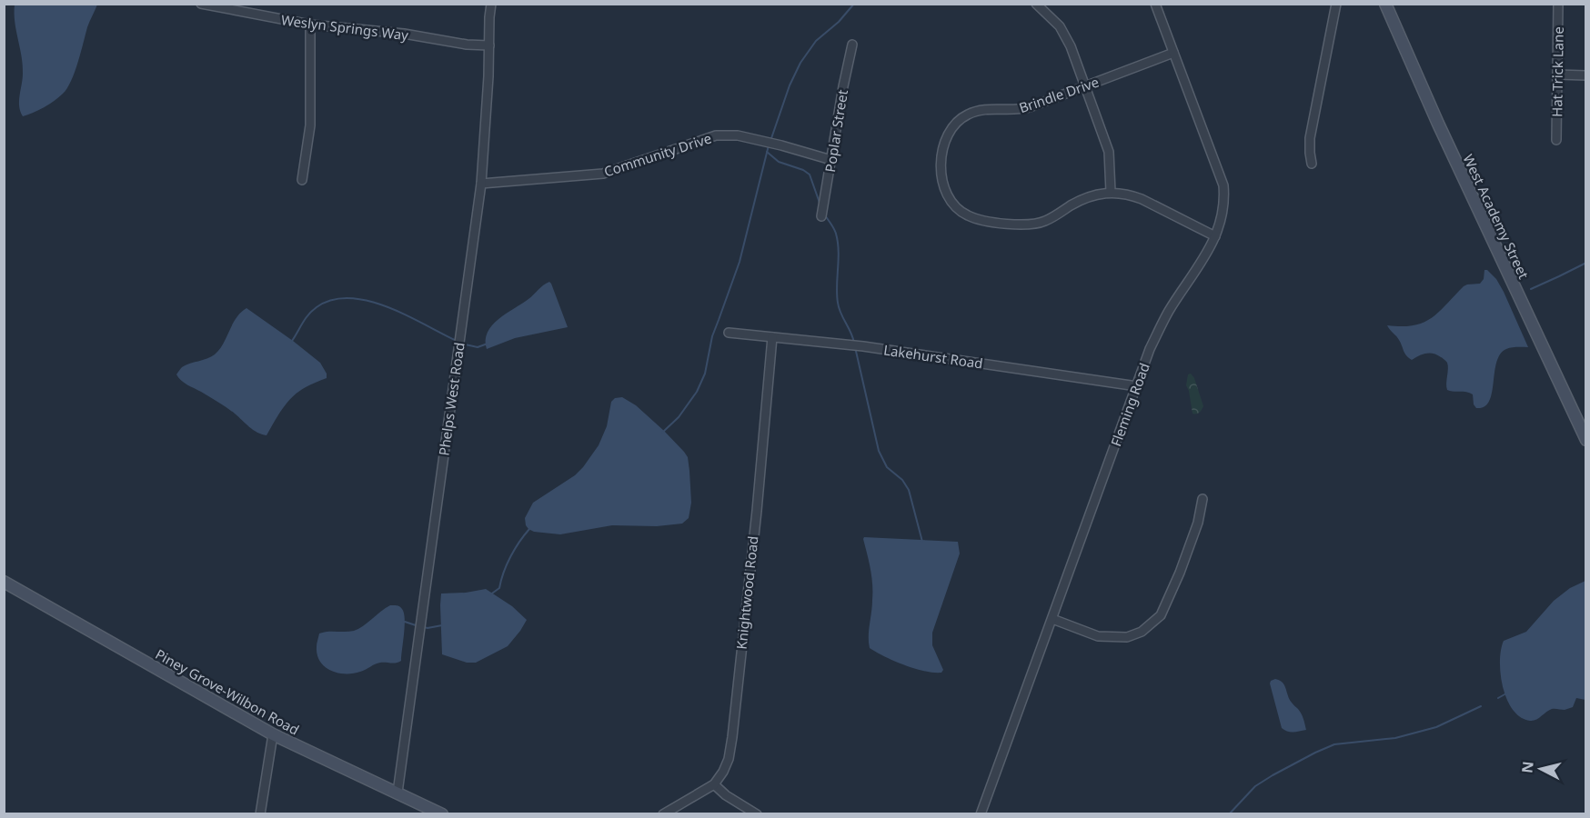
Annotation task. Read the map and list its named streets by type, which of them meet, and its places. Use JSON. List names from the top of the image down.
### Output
{
  "streets": {
    "street": [
      "Weslyn Springs Way",
      "Hat Trick Lane",
      "Brindle Drive",
      "Poplar Street",
      "Community Drive",
      "West Academy Street",
      "Lakehurst Road",
      "Phelps West Road",
      "Fleming Road",
      "Knightwood Road",
      "Piney Grove-Wilbon Road"
    ]
  },
  "crossings": [
    ["Weslyn Springs Way", "Phelps West Road"],
    ["Brindle Drive", "Fleming Road"],
    ["Poplar Street", "Community Drive"],
    ["Community Drive", "Phelps West Road"],
    ["Lakehurst Road", "Fleming Road"],
    ["Lakehurst Road", "Knightwood Road"],
    ["Phelps West Road", "Piney Grove-Wilbon Road"]
  ],
  "north": "left"
}
